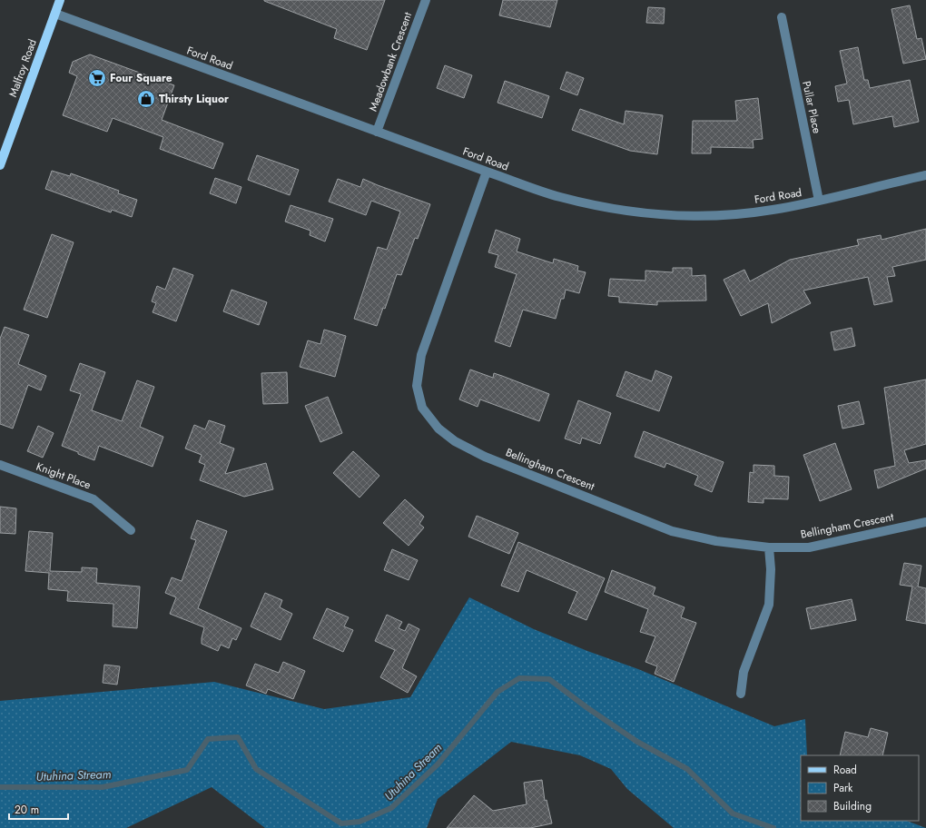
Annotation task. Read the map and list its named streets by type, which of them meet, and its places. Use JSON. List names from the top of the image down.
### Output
{
  "streets": {
    "main road": ["Malfroy Road"],
    "street": [
      "Ford Road",
      "Meadowbank Crescent",
      "Pullar Place",
      "Bellingham Crescent",
      "Knight Place"
    ]
  },
  "crossings": [
    ["Ford Road", "Meadowbank Crescent"],
    ["Ford Road", "Malfroy Road"],
    ["Ford Road", "Pullar Place"],
    ["Ford Road", "Bellingham Crescent"]
  ],
  "water": ["Utuhina Stream"],
  "places": {
    "supermarket": ["Four Square"],
    "shop": ["Thirsty Liquor"]
  },
  "legend": ["Road", "Park", "Building"],
  "scale_bar": "20 m"
}
